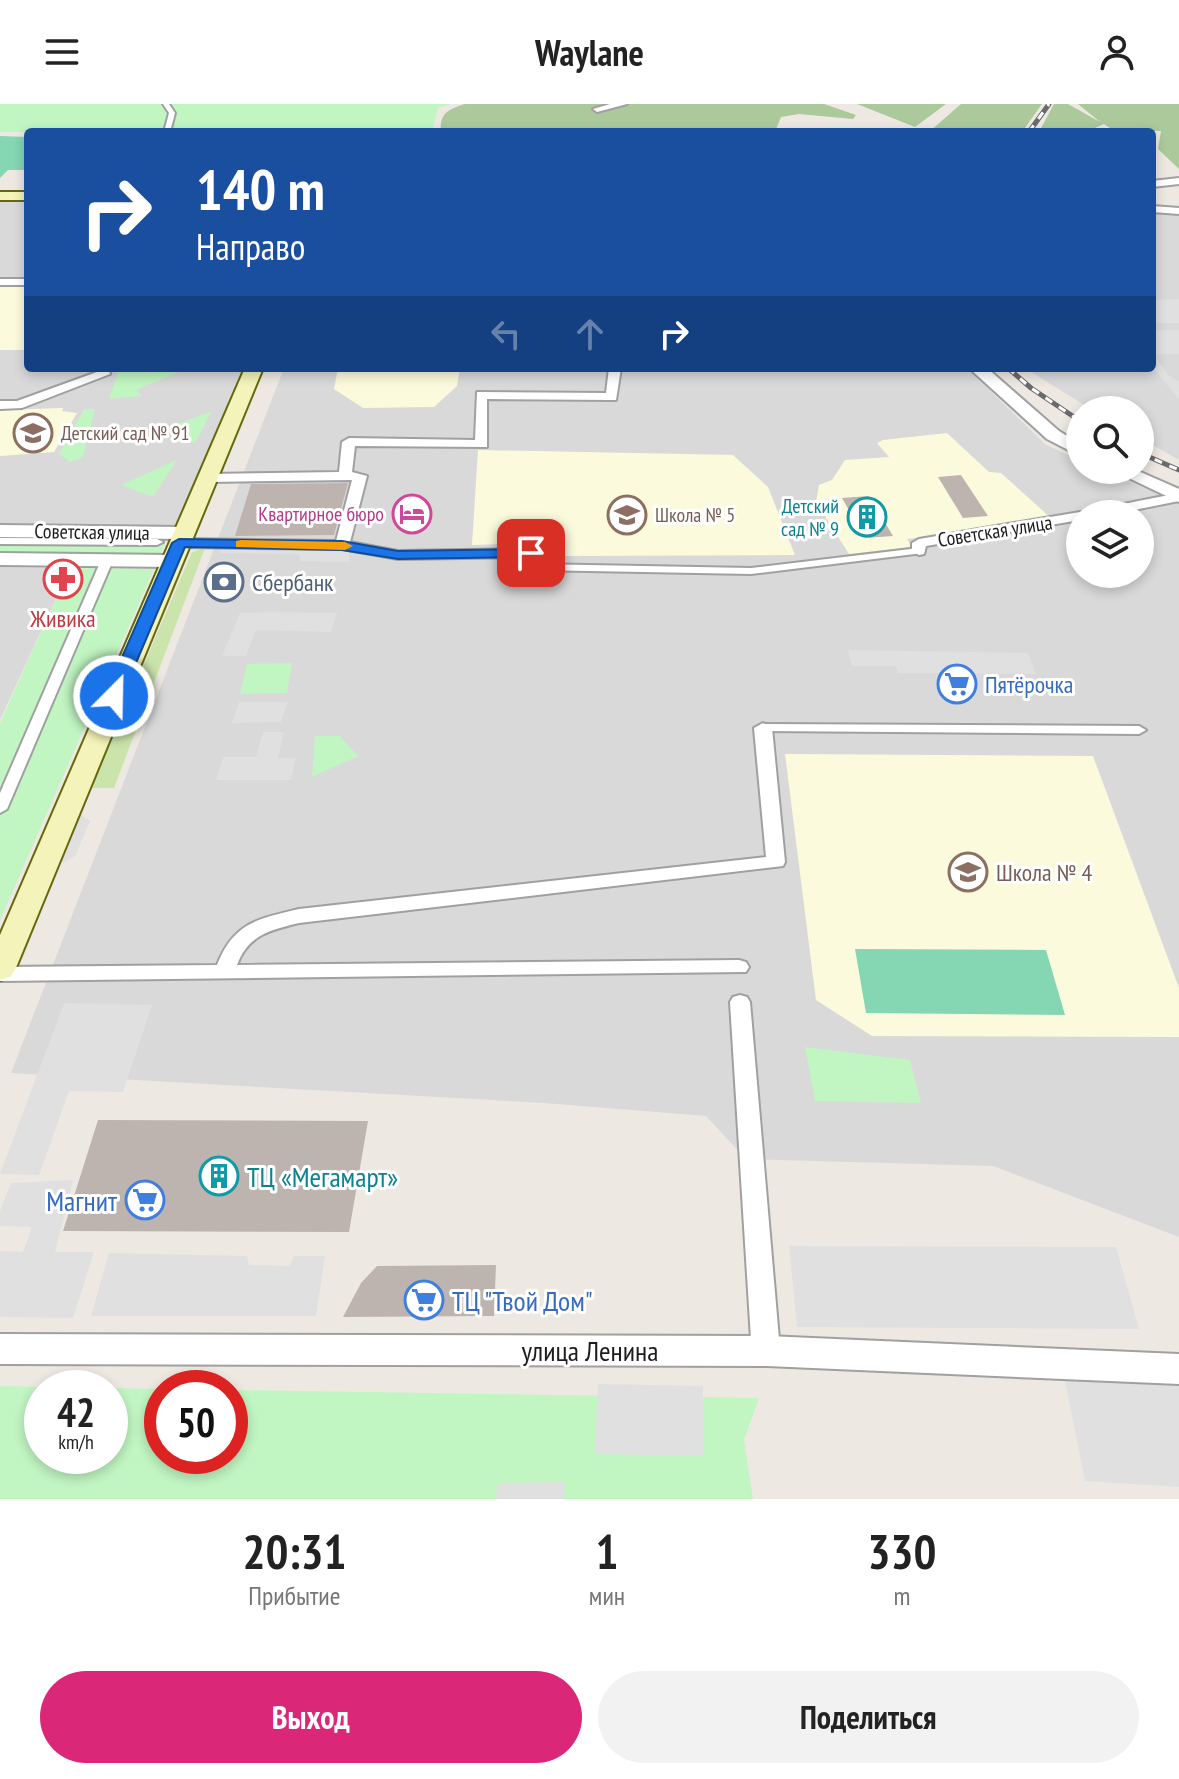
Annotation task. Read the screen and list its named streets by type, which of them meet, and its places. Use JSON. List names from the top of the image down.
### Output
{
  "streets": {
    "street": ["Советская улица", "улица Ленина"]
  },
  "places": {
    "school or university": ["Детский сад № 91", "Школа № 5", "Школа № 4"],
    "hotel": ["Квартирное бюро"],
    "building": ["Детский сад № 9", "ТЦ «Мегамарт»"],
    "pharmacy": ["Живика"],
    "bank": ["Сбербанк"],
    "supermarket": ["Пятёрочка", "Магнит", "ТЦ \"Твой Дом\""]
  },
  "page": {
    "header": "Waylane",
    "turn": ["140 m", "Направо"],
    "speed": "42 km/h",
    "limit": "50",
    "eta": [
      "20:31",
      "Прибытие",
      "1",
      "мин",
      "330",
      "m"
    ],
    "buttons": ["Выход", "Поделиться"]
  }
}
